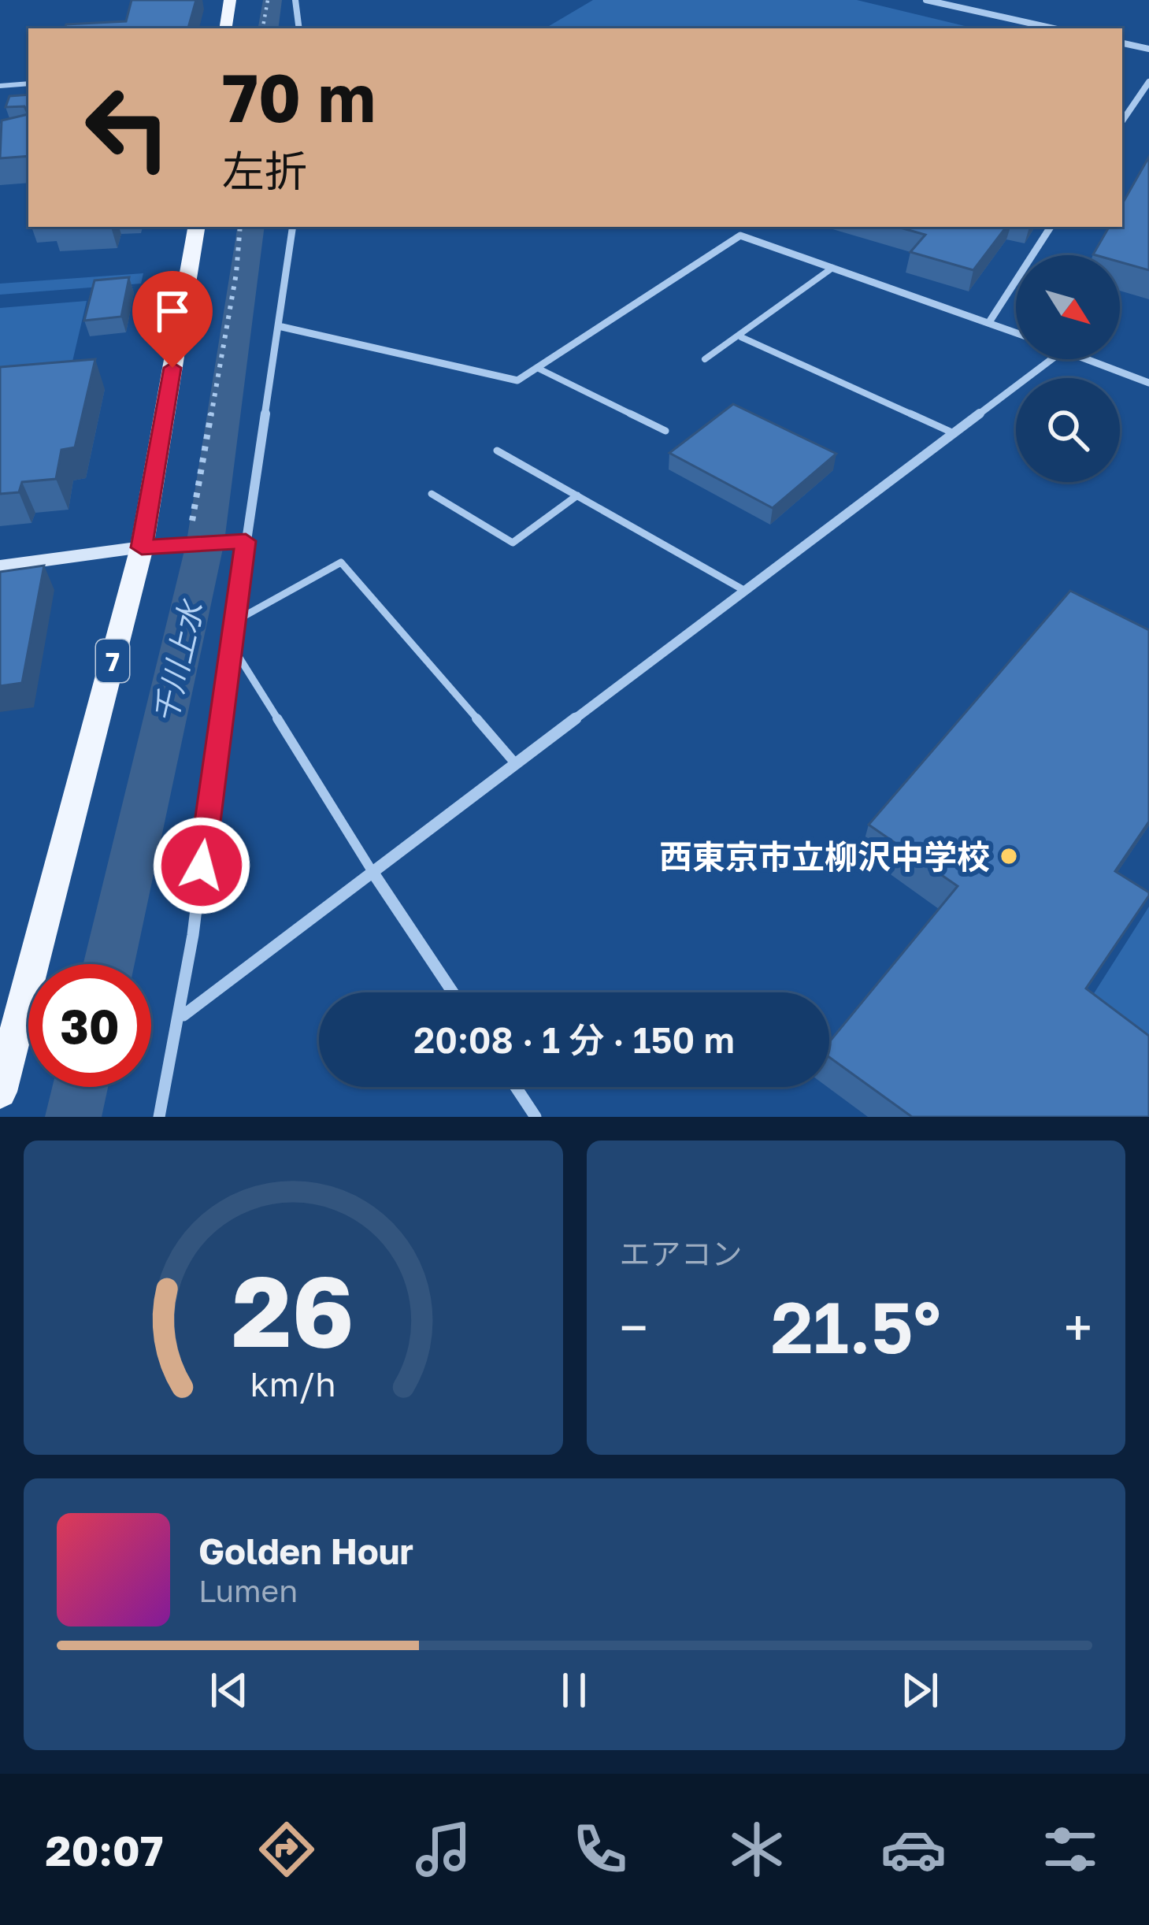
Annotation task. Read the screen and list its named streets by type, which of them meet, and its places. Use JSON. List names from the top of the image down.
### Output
{
  "streets": {
    "main road": ["7"]
  },
  "water": ["千川上水"],
  "places": ["西東京市立柳沢中学校"],
  "north": "bottom right",
  "page": {
    "turn": ["70 m", "左折"],
    "limit": "30",
    "trip": "20:08 · 1 分 · 150 m",
    "tile": "エアコン",
    "heat": ["−", "21.5°", "+"],
    "song": ["Golden Hour", "Lumen"],
    "tabs": "20:07",
    "gauge": ["26", "km/h"]
  }
}
